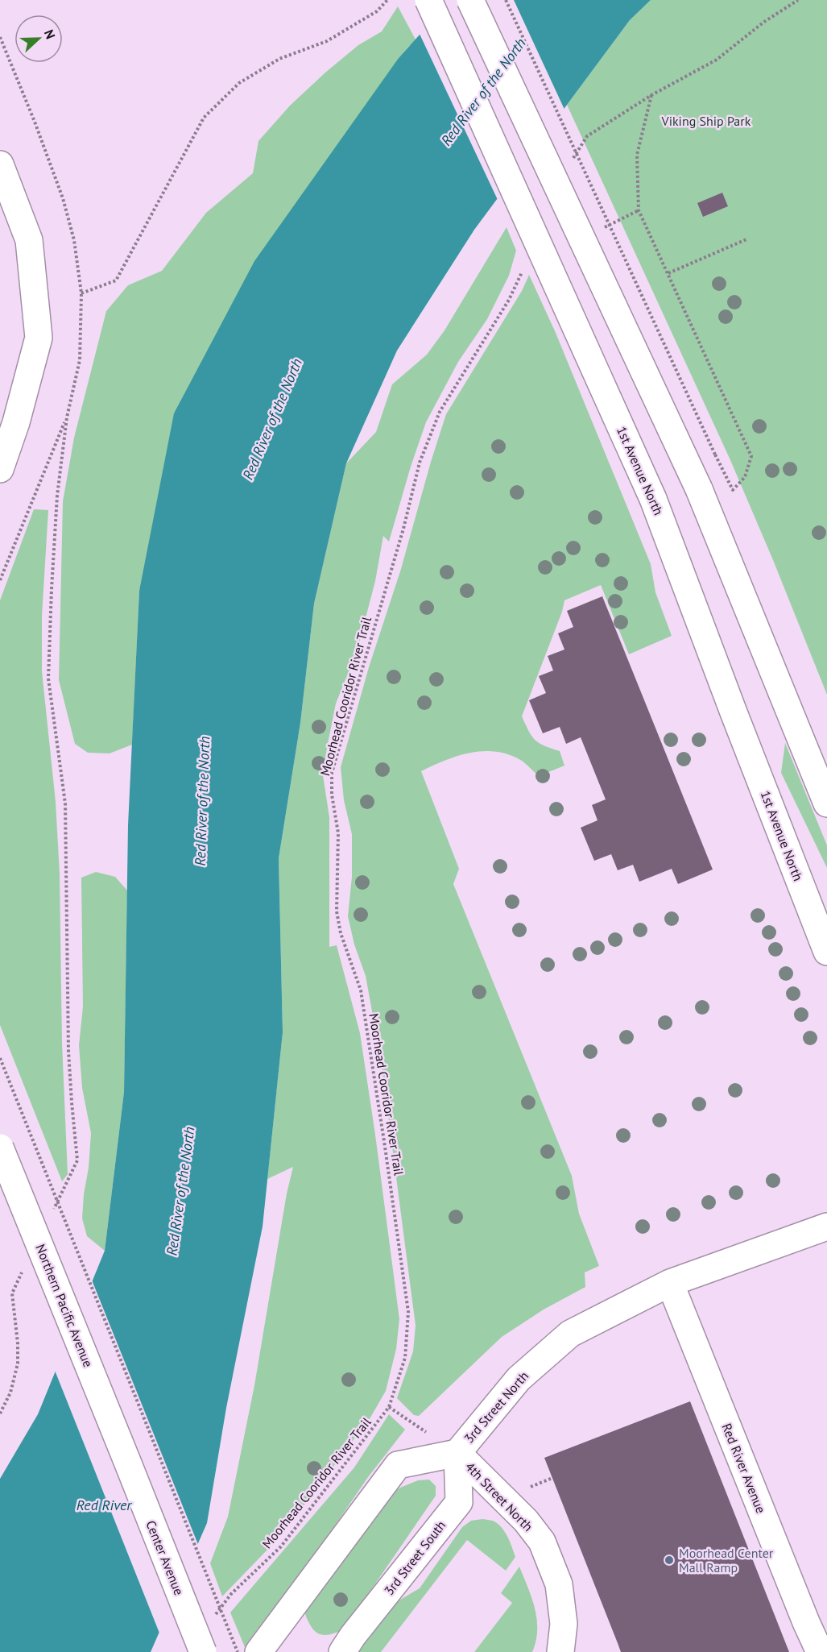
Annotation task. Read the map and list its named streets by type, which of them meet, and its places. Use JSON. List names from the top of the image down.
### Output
{
  "streets": {
    "street": [
      "1st Avenue North",
      "Northern Pacific Avenue",
      "3rd Street North",
      "Red River Avenue",
      "4th Street North",
      "Center Avenue",
      "3rd Street South"
    ],
    "path": ["Moorhead Cooridor River Trail"]
  },
  "crossings": [
    ["Northern Pacific Avenue", "Center Avenue"],
    ["3rd Street North", "Red River Avenue"],
    ["3rd Street North", "4th Street North"],
    ["3rd Street North", "3rd Street South"],
    ["4th Street North", "3rd Street South"]
  ],
  "water": ["Red River of the North", "Red River"],
  "parks": ["Viking Ship Park"],
  "places": ["Moorhead Center Mall Ramp"],
  "north": "right"
}
